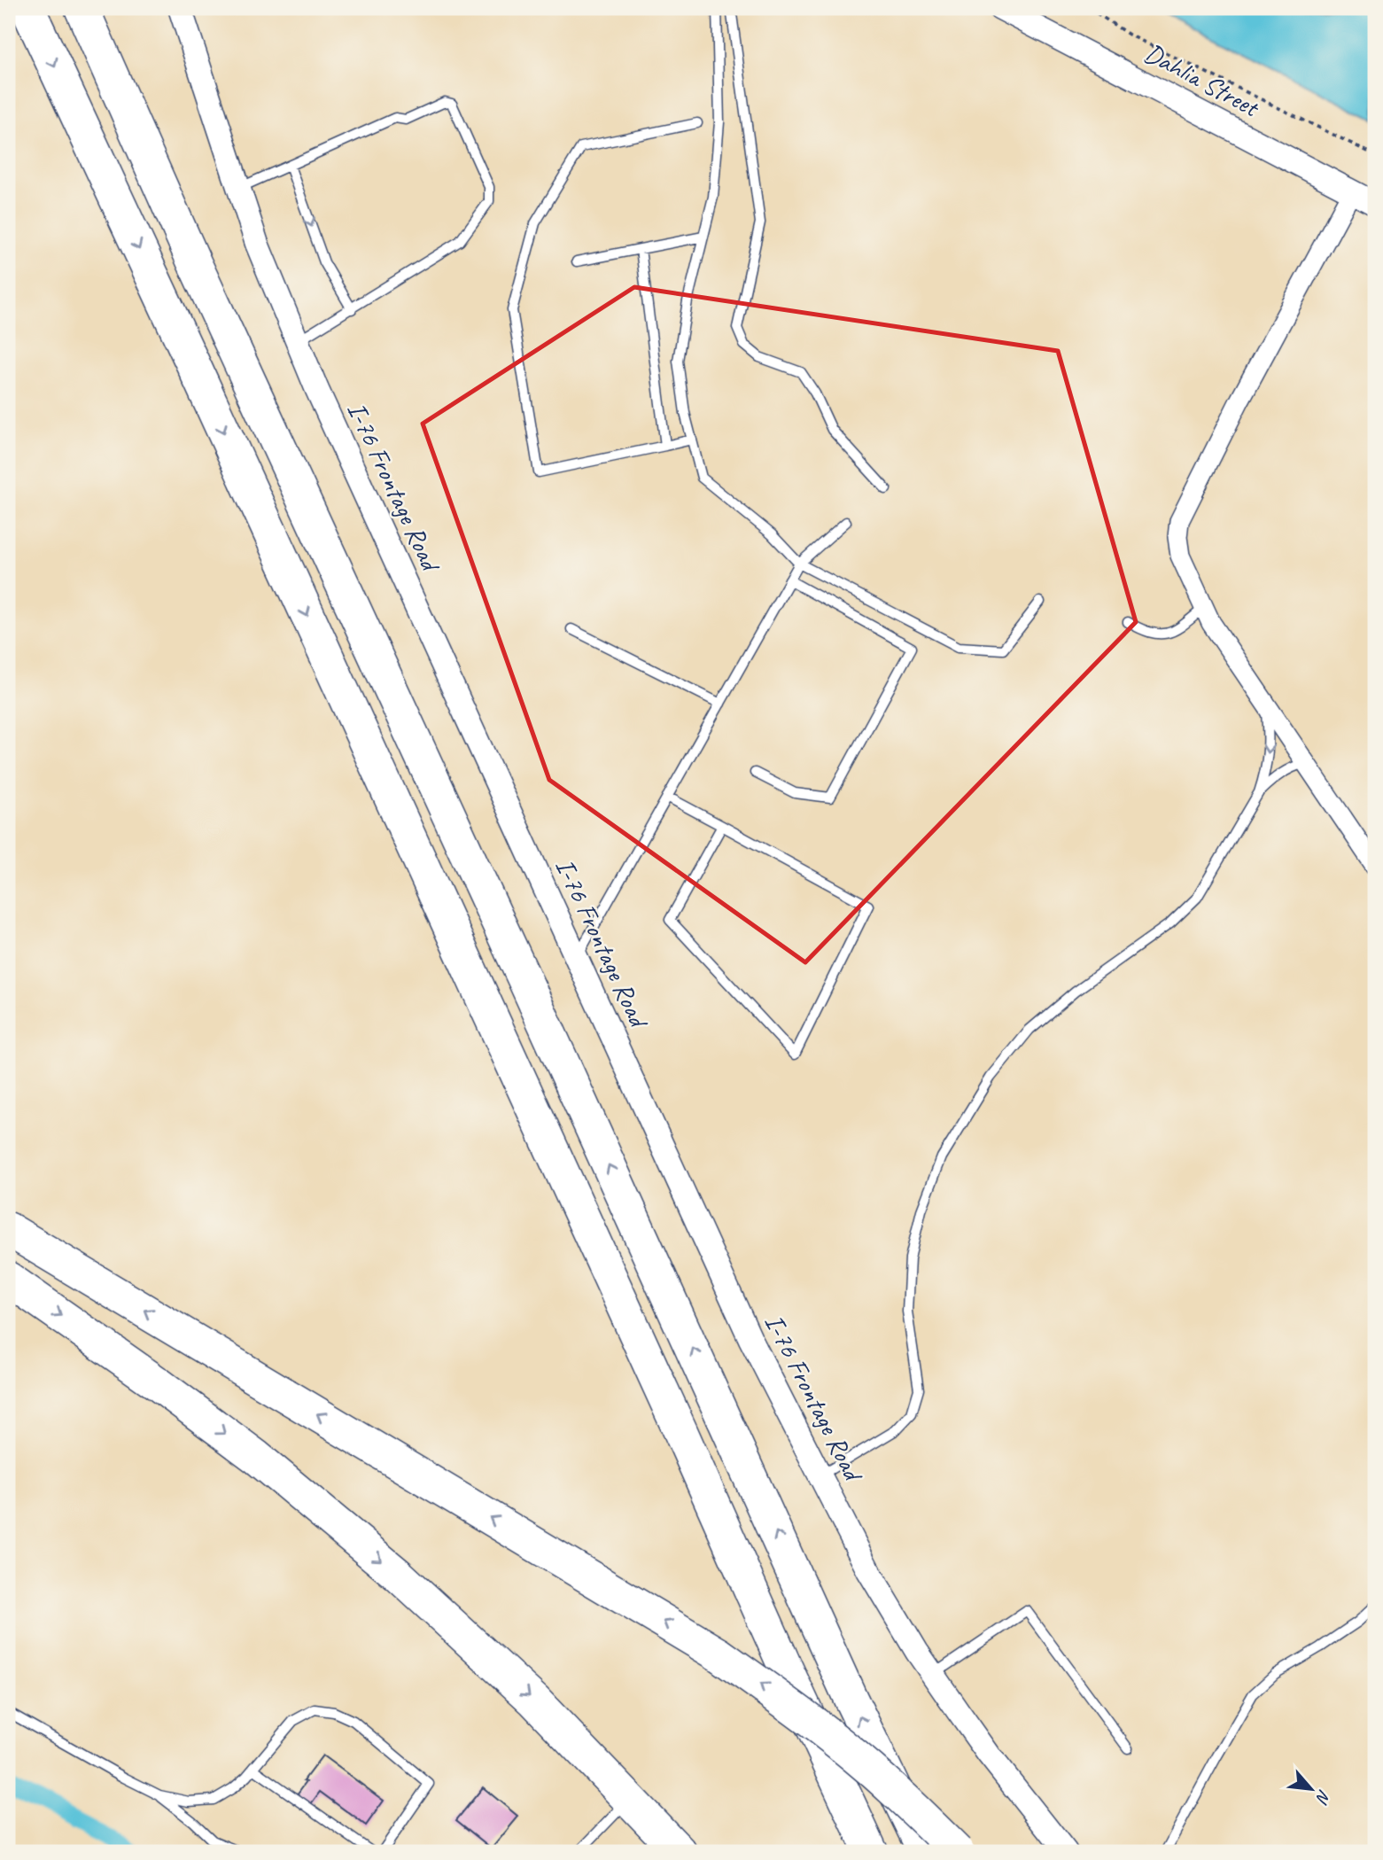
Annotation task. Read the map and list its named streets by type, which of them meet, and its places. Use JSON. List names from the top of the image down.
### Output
{
  "streets": {
    "street": ["Dahlia Street", "I-76 Frontage Road"]
  },
  "north": "bottom right"
}
